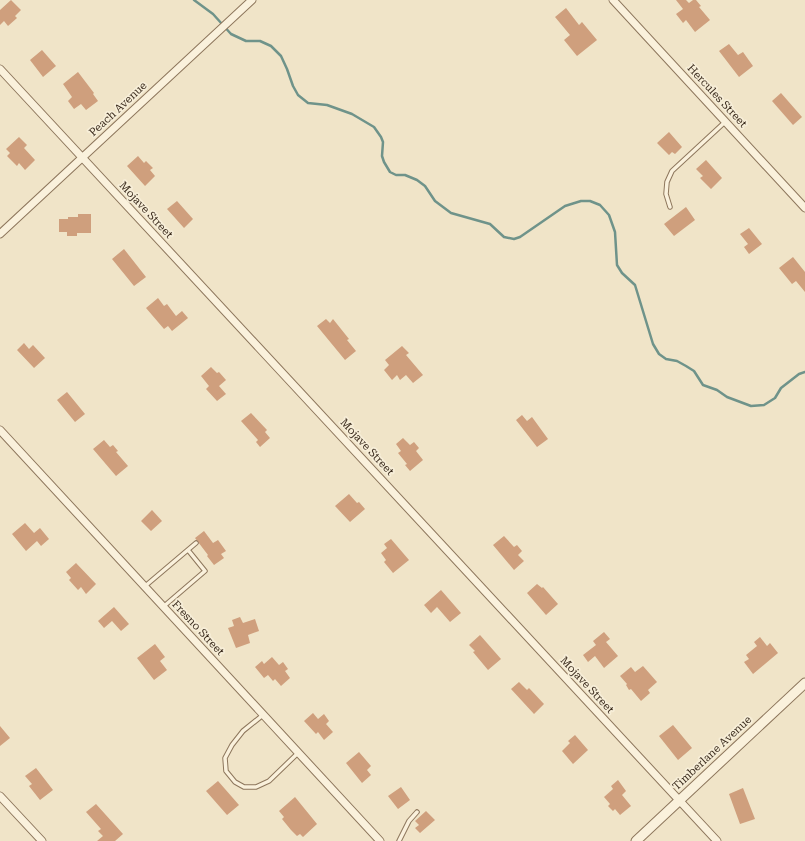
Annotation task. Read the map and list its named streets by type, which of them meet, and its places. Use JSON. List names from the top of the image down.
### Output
{
  "streets": {
    "street": [
      "Hercules Street",
      "Peach Avenue",
      "Mojave Street",
      "Fresno Street",
      "Timberlane Avenue"
    ]
  },
  "crossings": [
    ["Peach Avenue", "Mojave Street"],
    ["Mojave Street", "Timberlane Avenue"]
  ]
}
